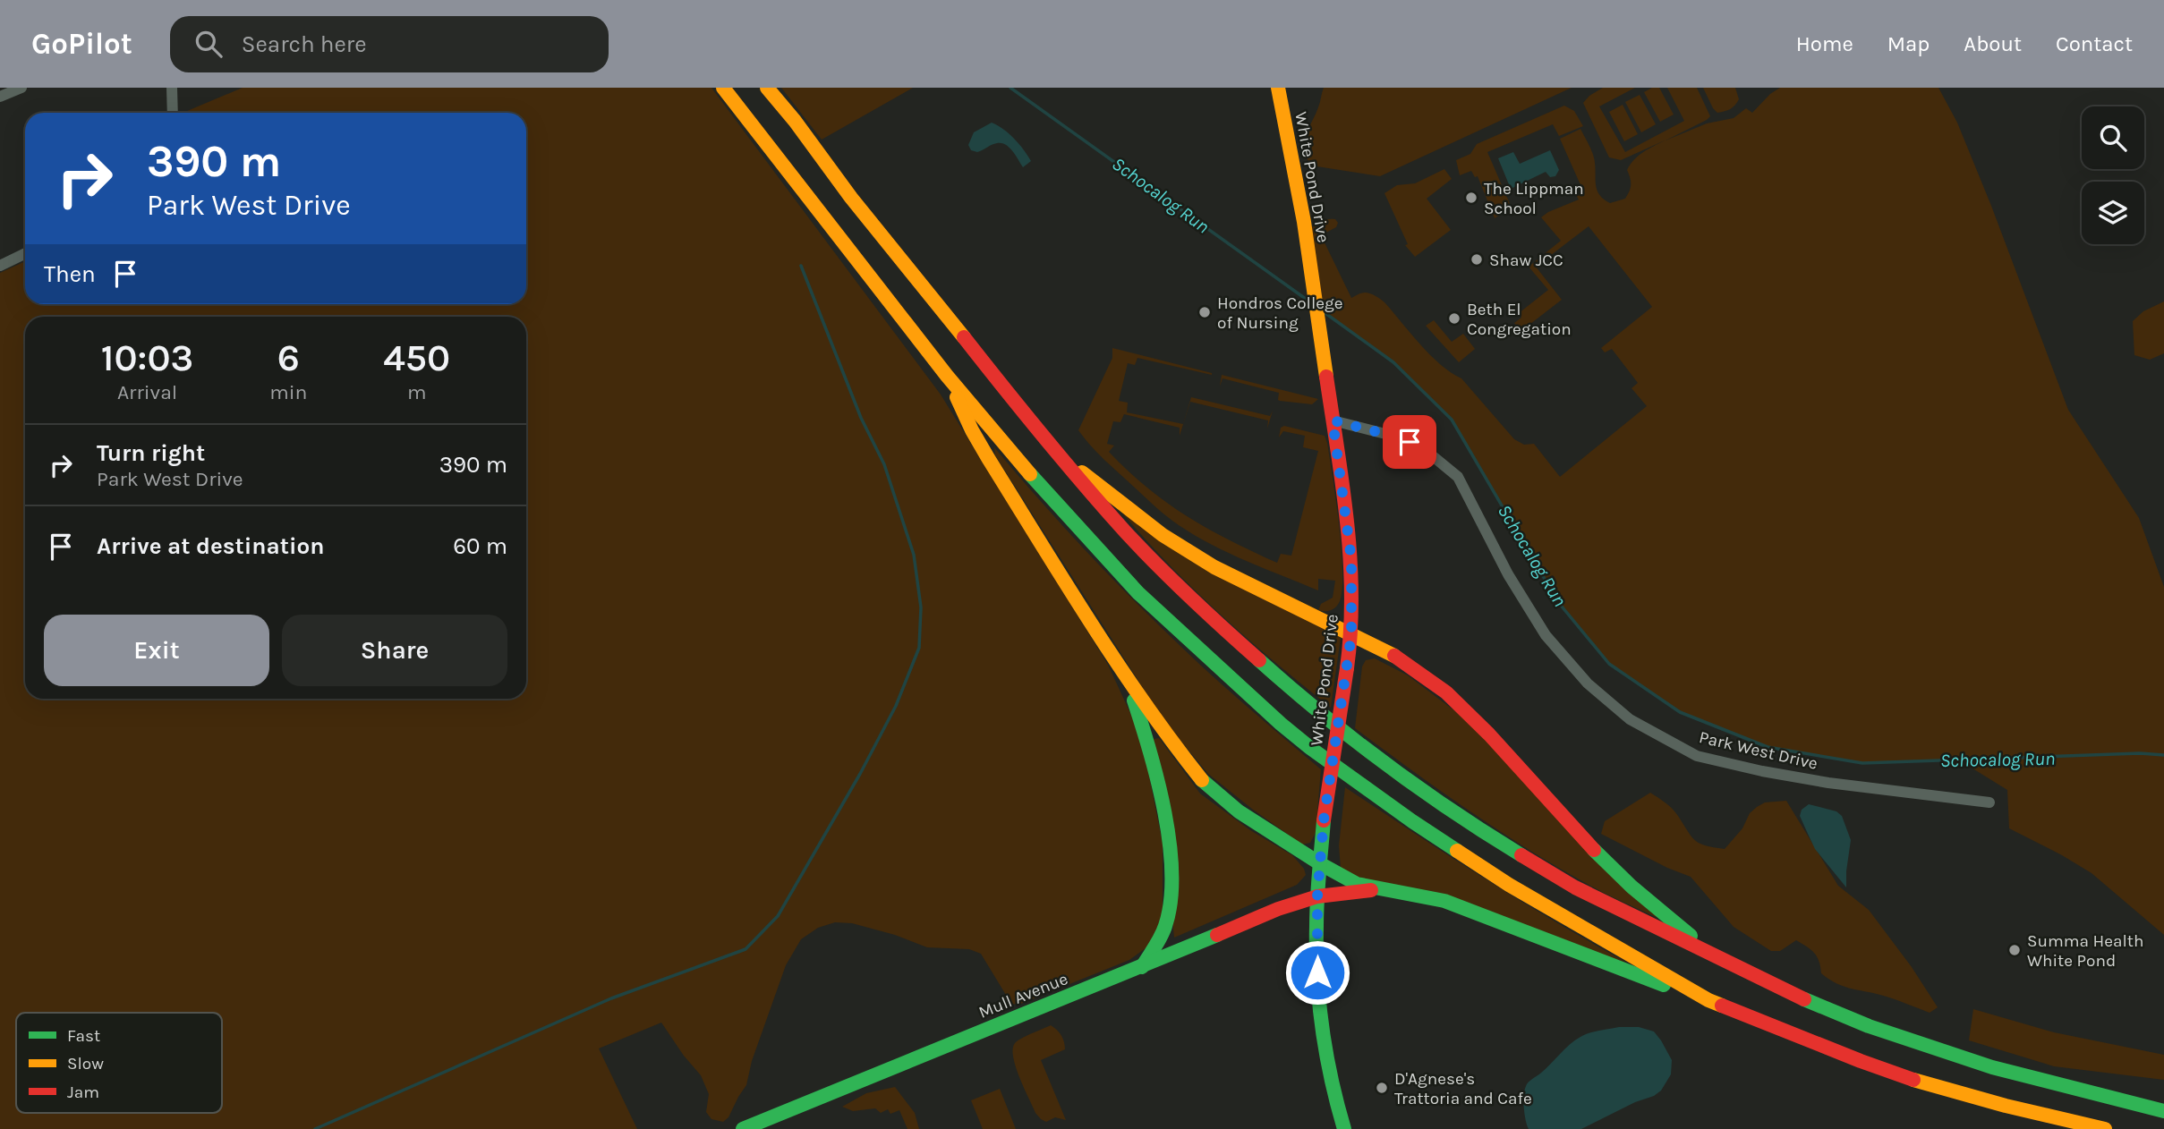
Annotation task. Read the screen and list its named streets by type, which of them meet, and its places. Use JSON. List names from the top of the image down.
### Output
{
  "streets": {
    "main road": ["White Pond Drive", "Mull Avenue"],
    "street": ["Park West Drive"]
  },
  "crossings": [
    ["White Pond Drive", "Park West Drive"],
    ["White Pond Drive", "Mull Avenue"]
  ],
  "water": ["Schocalog Run"],
  "places": [
    "The Lippman School",
    "Shaw JCC",
    "Hondros College of Nursing",
    "Beth El Congregation",
    "Summa Health White Pond",
    "D'Agnese's Trattoria and Cafe"
  ],
  "legend": ["Fast", "Slow", "Jam"],
  "page": {
    "header": "GoPilot",
    "search": "Search here",
    "nav": [
      "Home",
      "Map",
      "About",
      "Contact"
    ],
    "turn": ["390 m", "Park West Drive"],
    "then": "Then",
    "eta": [
      "10:03",
      "Arrival",
      "6",
      "min",
      "450",
      "m"
    ],
    "list": [
      {
        "name": "Turn right",
        "note": "Park West Drive",
        "value": "390 m"
      },
      {
        "name": "Arrive at destination",
        "value": "60 m"
      }
    ],
    "buttons": ["Exit", "Share"]
  }
}
